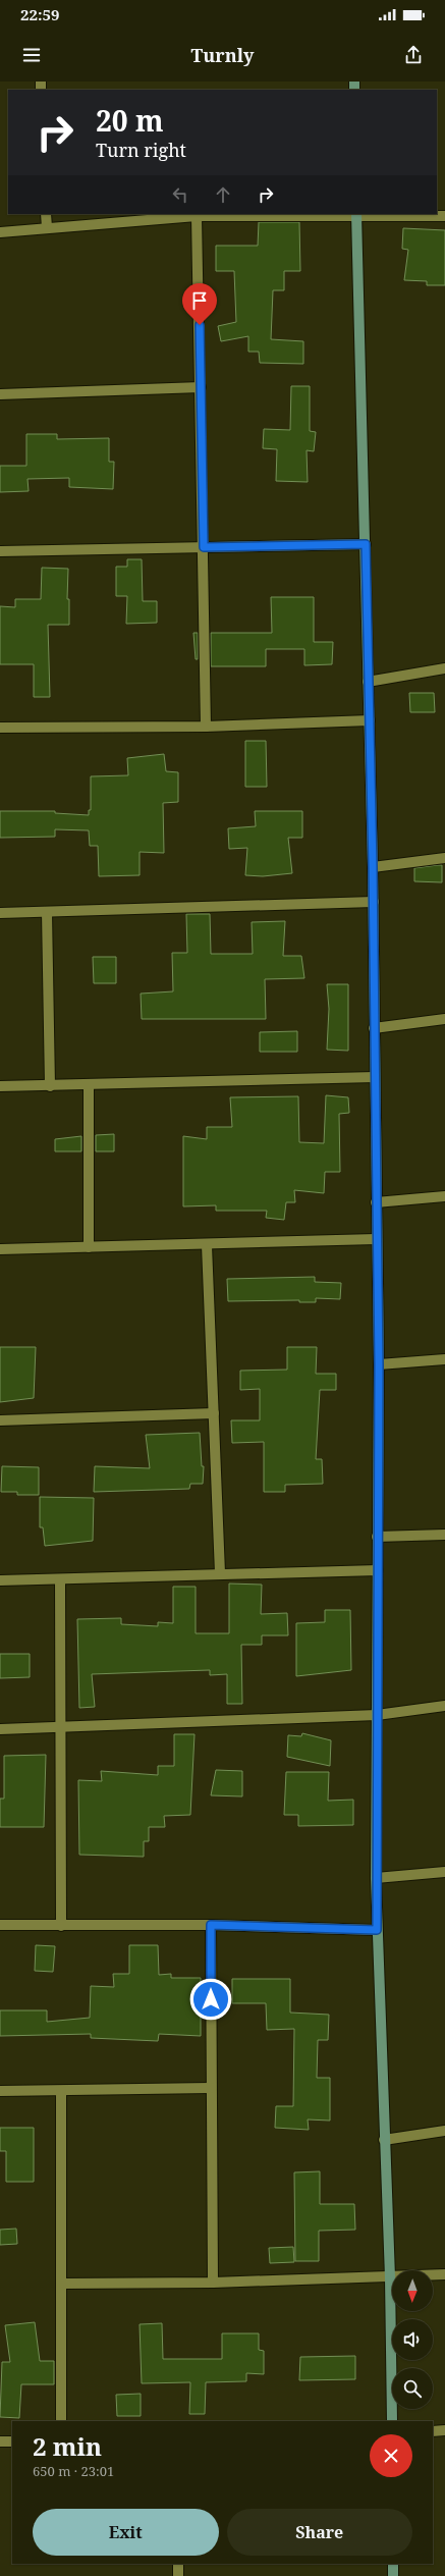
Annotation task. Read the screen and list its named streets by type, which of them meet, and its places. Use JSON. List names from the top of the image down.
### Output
{
  "north": "bottom",
  "page": {
    "status": "22:59",
    "header": "Turnly",
    "turn": ["20 m", "Turn right"],
    "heading": ["2 min", "650 m · 23:01"],
    "buttons": ["Exit", "Share"]
  }
}
